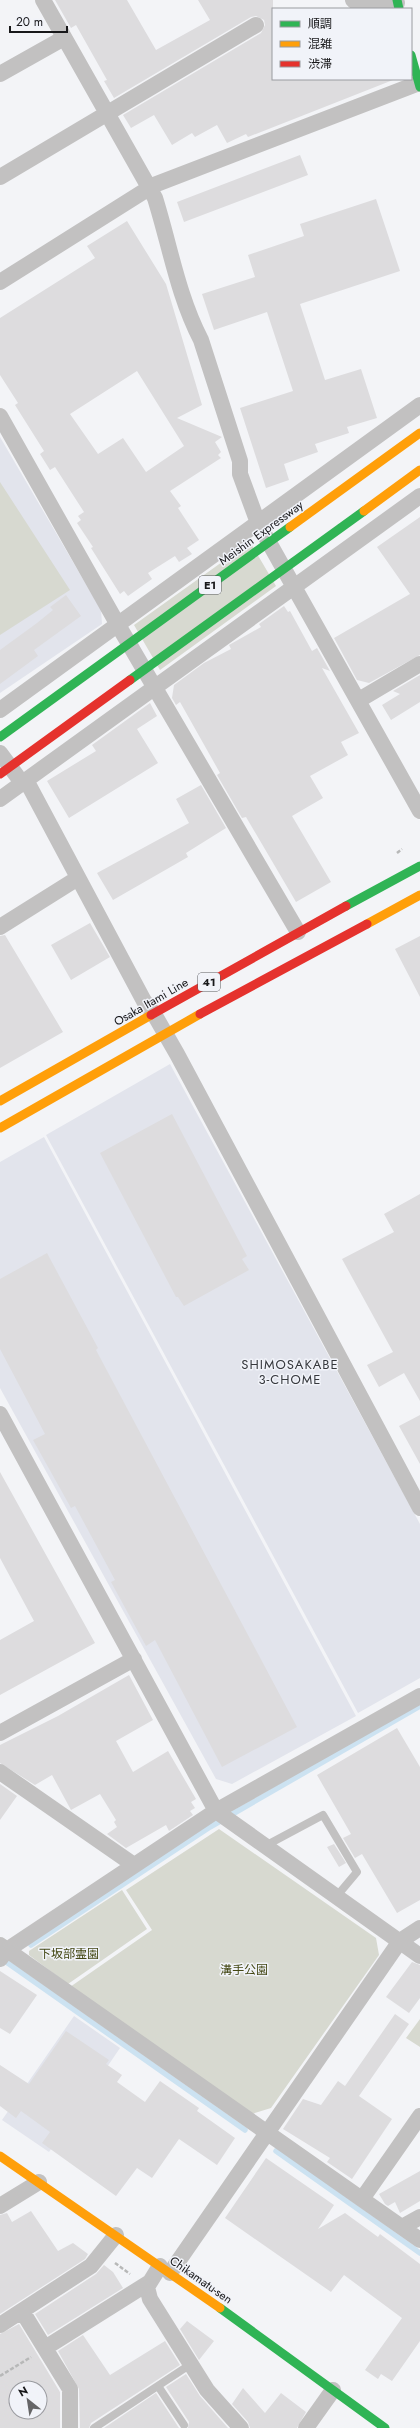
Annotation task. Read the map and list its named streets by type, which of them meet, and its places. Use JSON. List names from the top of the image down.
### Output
{
  "streets": {
    "main road": [
      "Meishin Expressway",
      "E1",
      "41",
      "Osaka Itami Line",
      "Chikamatu-sen"
    ]
  },
  "districts": ["SHIMOSAKABE 3-CHOME"],
  "parks": ["下坂部霊園", "溝手公園"],
  "legend": ["順調", "混雑", "渋滞"],
  "scale_bar": "20 m",
  "north": "top left"
}
